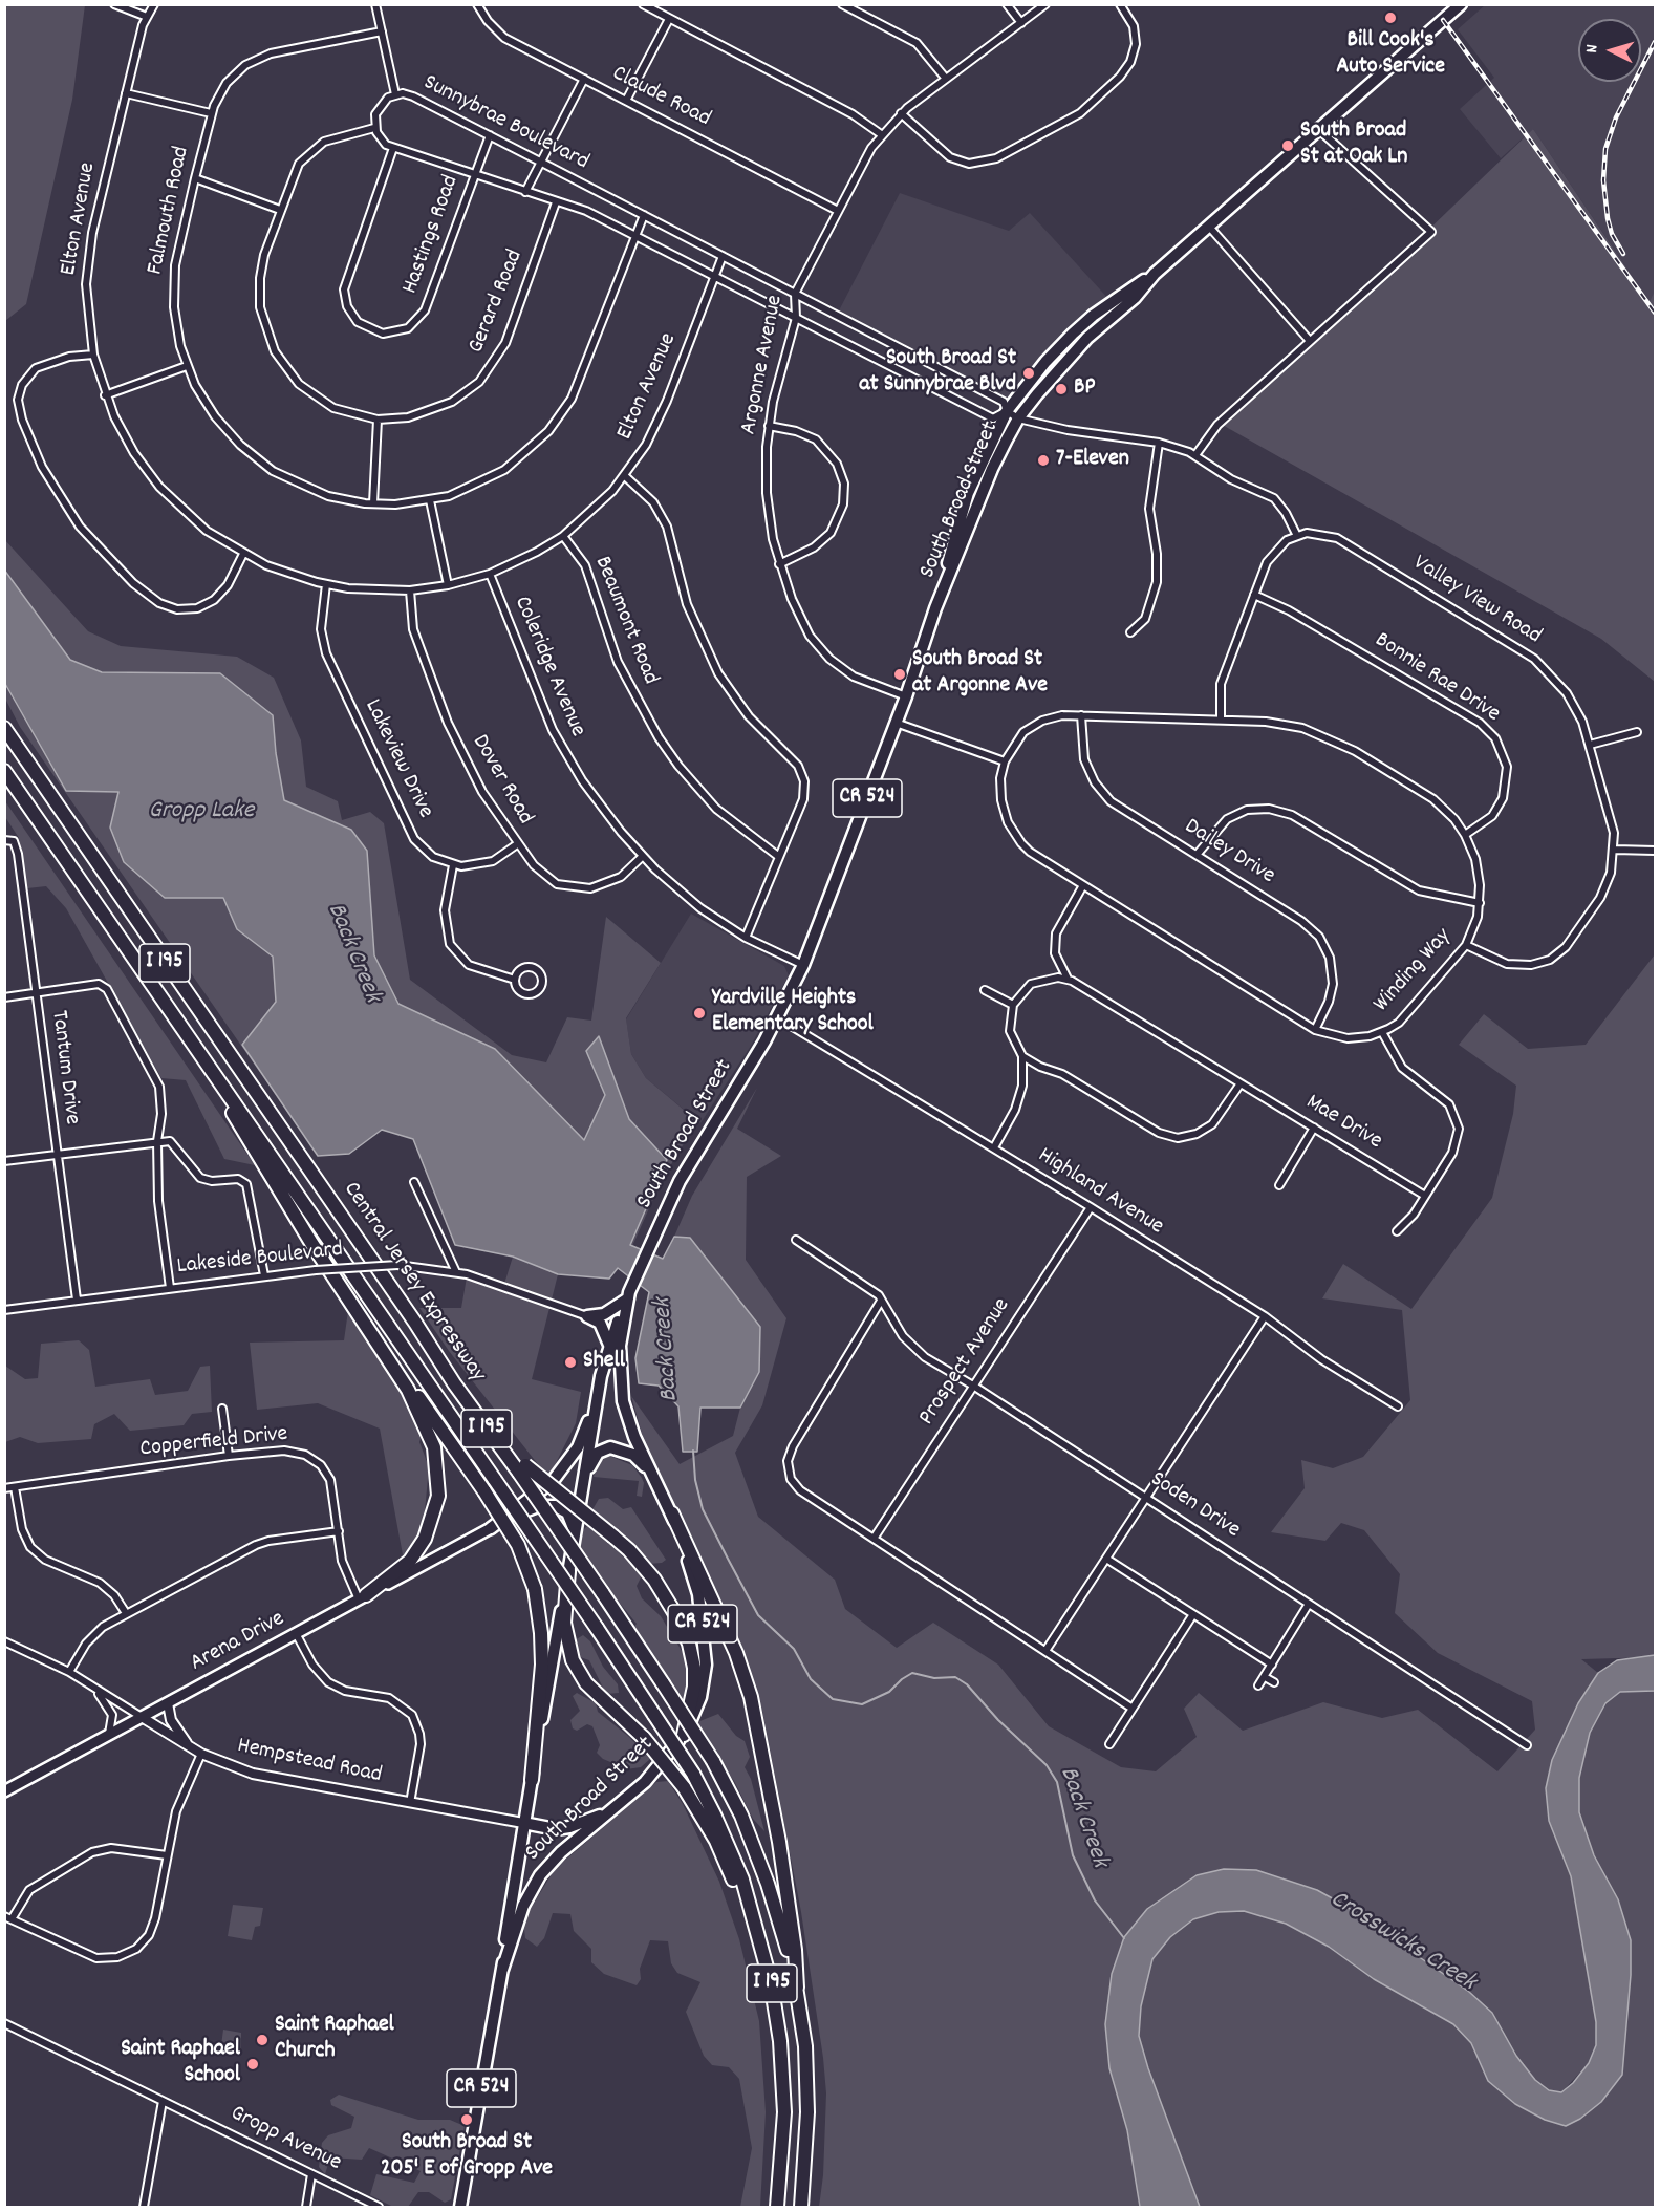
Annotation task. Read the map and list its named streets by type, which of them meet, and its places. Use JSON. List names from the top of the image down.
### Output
{
  "streets": {
    "highway": ["I 195", "Central Jersey Expressway"],
    "main road": ["South Broad Street", "CR 524", "Arena Drive"],
    "street": [
      "Claude Road",
      "Sunnybrae Boulevard",
      "Falmouth Road",
      "Elton Avenue",
      "Hastings Road",
      "Gerard Road",
      "Argonne Avenue",
      "Valley View Road",
      "Beaumont Road",
      "Coleridge Avenue",
      "Bonnie Rae Drive",
      "Lakeview Drive",
      "Dover Road",
      "Dailey Drive",
      "Winding Way",
      "Tantum Drive",
      "Mae Drive",
      "Highland Avenue",
      "Lakeside Boulevard",
      "Prospect Avenue",
      "Copperfield Drive",
      "Soden Drive",
      "Hempstead Road",
      "Gropp Avenue"
    ]
  },
  "crossings": [
    ["Claude Road", "Argonne Avenue"],
    ["Sunnybrae Boulevard", "Falmouth Road"],
    ["Sunnybrae Boulevard", "Elton Avenue"],
    ["Sunnybrae Boulevard", "Hastings Road"],
    ["Sunnybrae Boulevard", "Gerard Road"],
    ["Sunnybrae Boulevard", "Argonne Avenue"],
    ["Sunnybrae Boulevard", "South Broad Street"],
    ["Elton Avenue", "Beaumont Road"],
    ["Elton Avenue", "Coleridge Avenue"],
    ["Elton Avenue", "Lakeview Drive"],
    ["Elton Avenue", "Dover Road"],
    ["Argonne Avenue", "South Broad Street"],
    ["South Broad Street", "Coleridge Avenue"],
    ["South Broad Street", "Highland Avenue"],
    ["South Broad Street", "Hempstead Road"],
    ["Valley View Road", "Winding Way"],
    ["Coleridge Avenue", "Dover Road"],
    ["Bonnie Rae Drive", "Winding Way"],
    ["Dailey Drive", "Winding Way"],
    ["I 195", "Central Jersey Expressway"],
    ["Tantum Drive", "Lakeside Boulevard"],
    ["Highland Avenue", "Prospect Avenue"],
    ["Prospect Avenue", "Soden Drive"],
    ["Copperfield Drive", "Arena Drive"],
    ["Arena Drive", "Hempstead Road"]
  ],
  "water": ["Gropp Lake", "Back Creek", "Crosswicks Creek"],
  "places": [
    "Bill Cook's Auto Service",
    "South Broad St at Oak Ln",
    "South Broad St at Sunnybrae Blvd",
    "BP",
    "7-Eleven",
    "South Broad St at Argonne Ave",
    "Yardville Heights Elementary School",
    "Shell",
    "Saint Raphael Church",
    "Saint Raphael School",
    "South Broad St 205' E of Gropp Ave"
  ],
  "north": "left"
}
